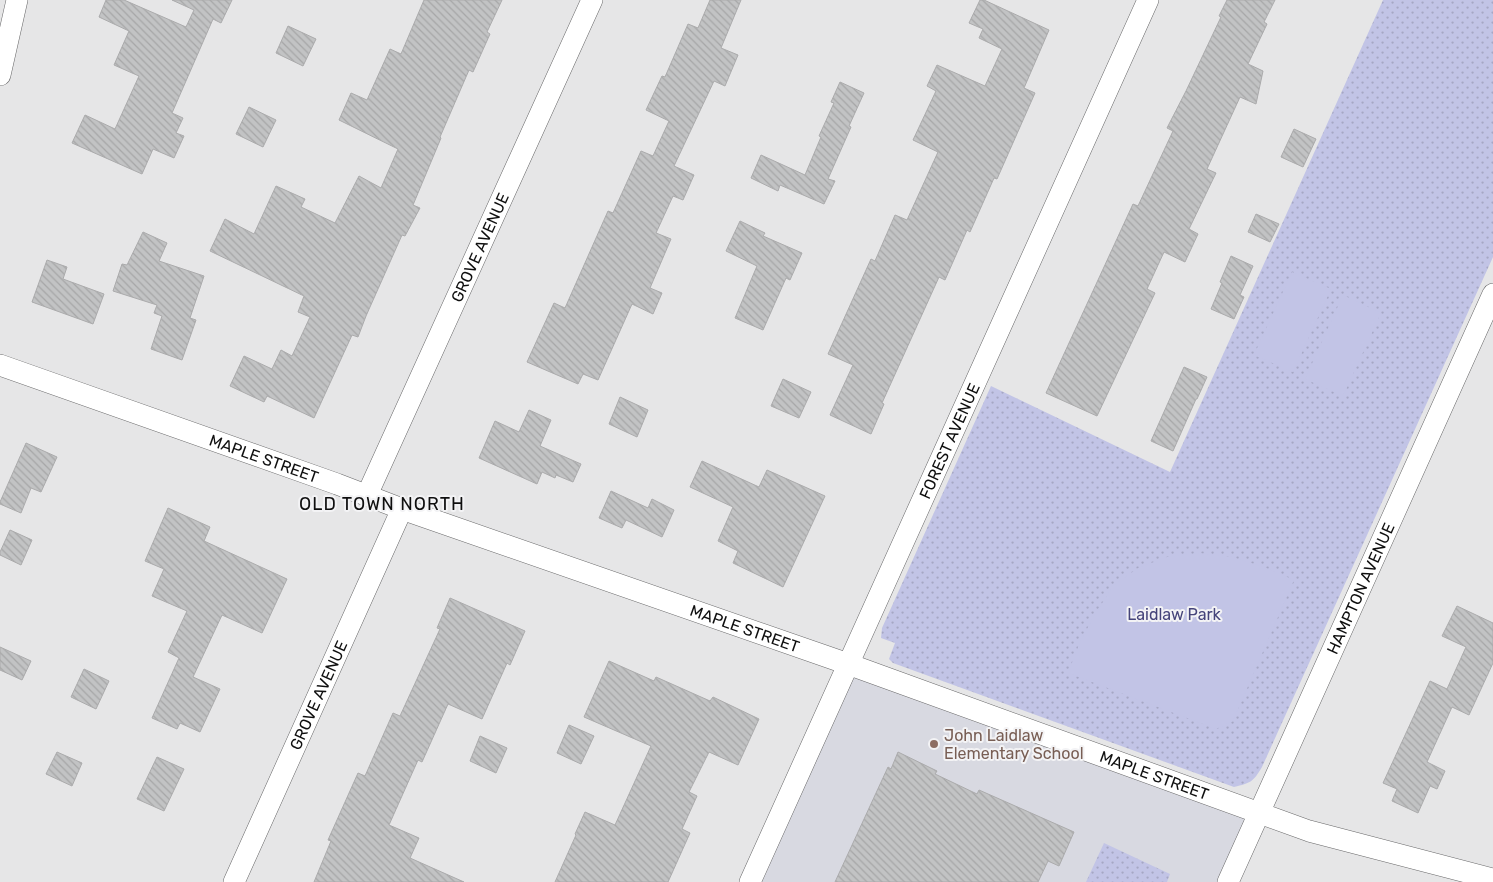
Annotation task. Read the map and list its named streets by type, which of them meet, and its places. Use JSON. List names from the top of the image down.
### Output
{
  "streets": {
    "street": [
      "GROVE AVENUE",
      "FOREST AVENUE",
      "MAPLE STREET",
      "HAMPTON AVENUE"
    ]
  },
  "crossings": [
    ["GROVE AVENUE", "MAPLE STREET"],
    ["FOREST AVENUE", "MAPLE STREET"],
    ["MAPLE STREET", "HAMPTON AVENUE"]
  ],
  "districts": ["OLD TOWN NORTH"],
  "parks": ["Laidlaw Park"],
  "places": ["John Laidlaw Elementary School"]
}
